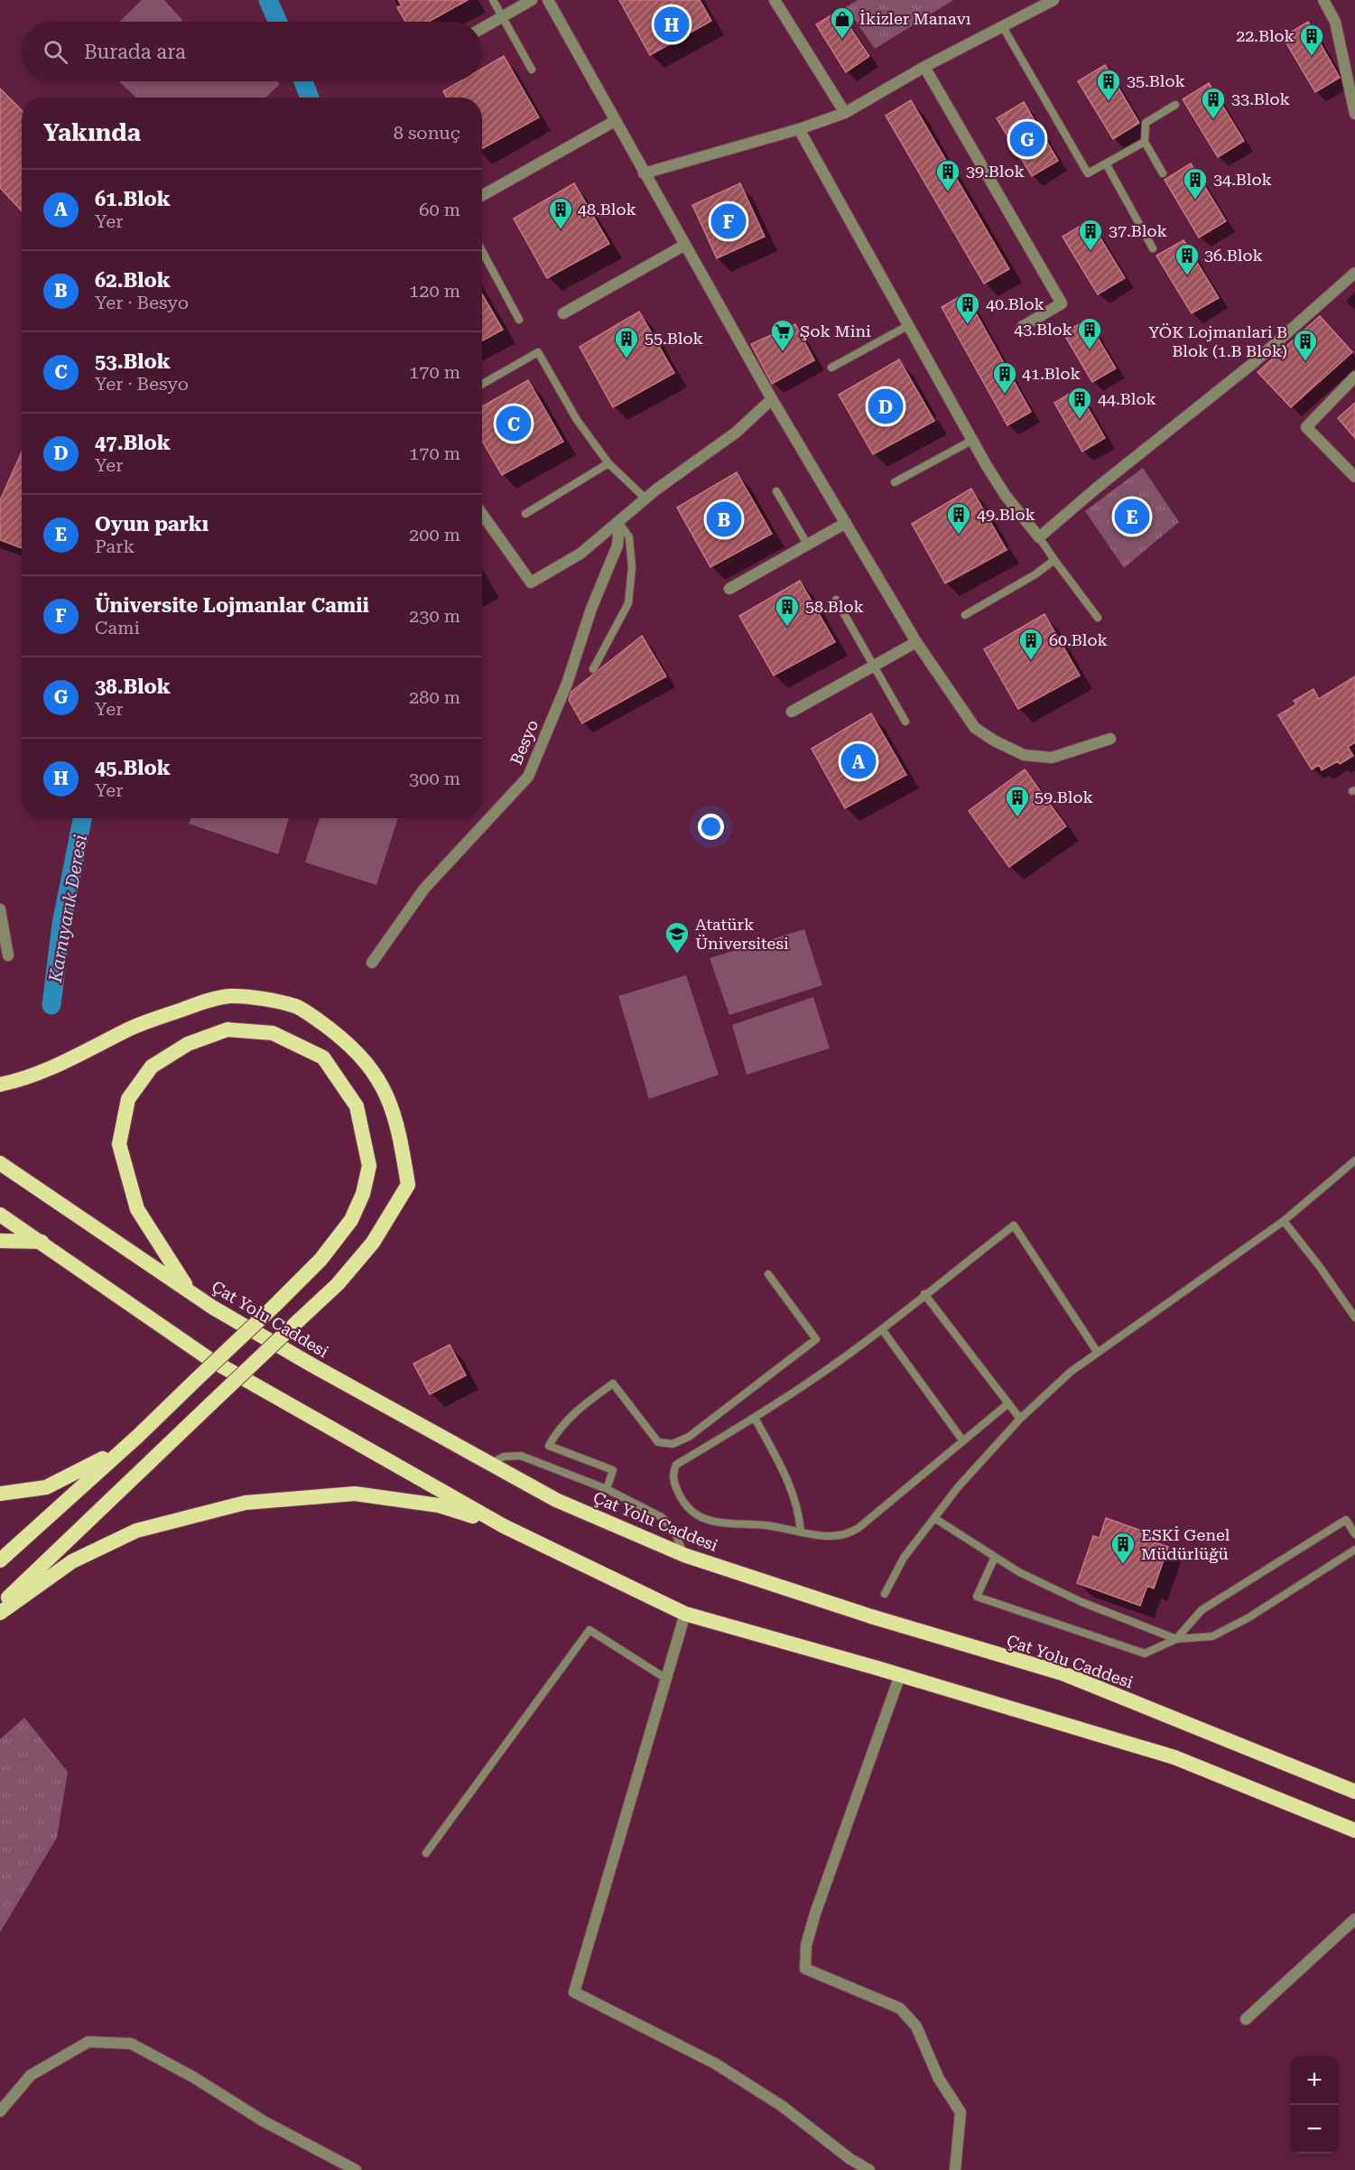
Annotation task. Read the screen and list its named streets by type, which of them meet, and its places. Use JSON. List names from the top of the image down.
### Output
{
  "streets": {
    "highway": ["Çat Yolu Caddesi"],
    "street": ["Besyo"]
  },
  "water": ["Karnıyarık Deresi"],
  "places": {
    "shop": ["İkizler Manavı"],
    "building": [
      "22.Blok",
      "35.Blok",
      "33.Blok",
      "39.Blok",
      "34.Blok",
      "48.Blok",
      "37.Blok",
      "36.Blok",
      "40.Blok",
      "43.Blok",
      "55.Blok",
      "YÖK Lojmanlari B Blok (1.B Blok)",
      "41.Blok",
      "44.Blok",
      "49.Blok",
      "58.Blok",
      "60.Blok",
      "59.Blok",
      "ESKİ Genel Müdürlüğü"
    ],
    "supermarket": ["Şok Mini"],
    "school or university": ["Atatürk Üniversitesi"]
  },
  "page": {
    "pins": [
      "H",
      "G",
      "F",
      "D",
      "C",
      "E",
      "B",
      "A"
    ],
    "search": "Burada ara",
    "heading": ["Yakında", "8 sonuç"],
    "list": [
      {
        "mark": "A",
        "name": "61.Blok",
        "note": "Yer",
        "value": "60 m"
      },
      {
        "mark": "B",
        "name": "62.Blok",
        "note": "Yer · Besyo",
        "value": "120 m"
      },
      {
        "mark": "C",
        "name": "53.Blok",
        "note": "Yer · Besyo",
        "value": "170 m"
      },
      {
        "mark": "D",
        "name": "47.Blok",
        "note": "Yer",
        "value": "170 m"
      },
      {
        "mark": "E",
        "name": "Oyun parkı",
        "note": "Park",
        "value": "200 m"
      },
      {
        "mark": "F",
        "name": "Üniversite Lojmanlar Camii",
        "note": "Cami",
        "value": "230 m"
      },
      {
        "mark": "G",
        "name": "38.Blok",
        "note": "Yer",
        "value": "280 m"
      },
      {
        "mark": "H",
        "name": "45.Blok",
        "note": "Yer",
        "value": "300 m"
      }
    ],
    "map_buttons": ["+", "−"]
  }
}
